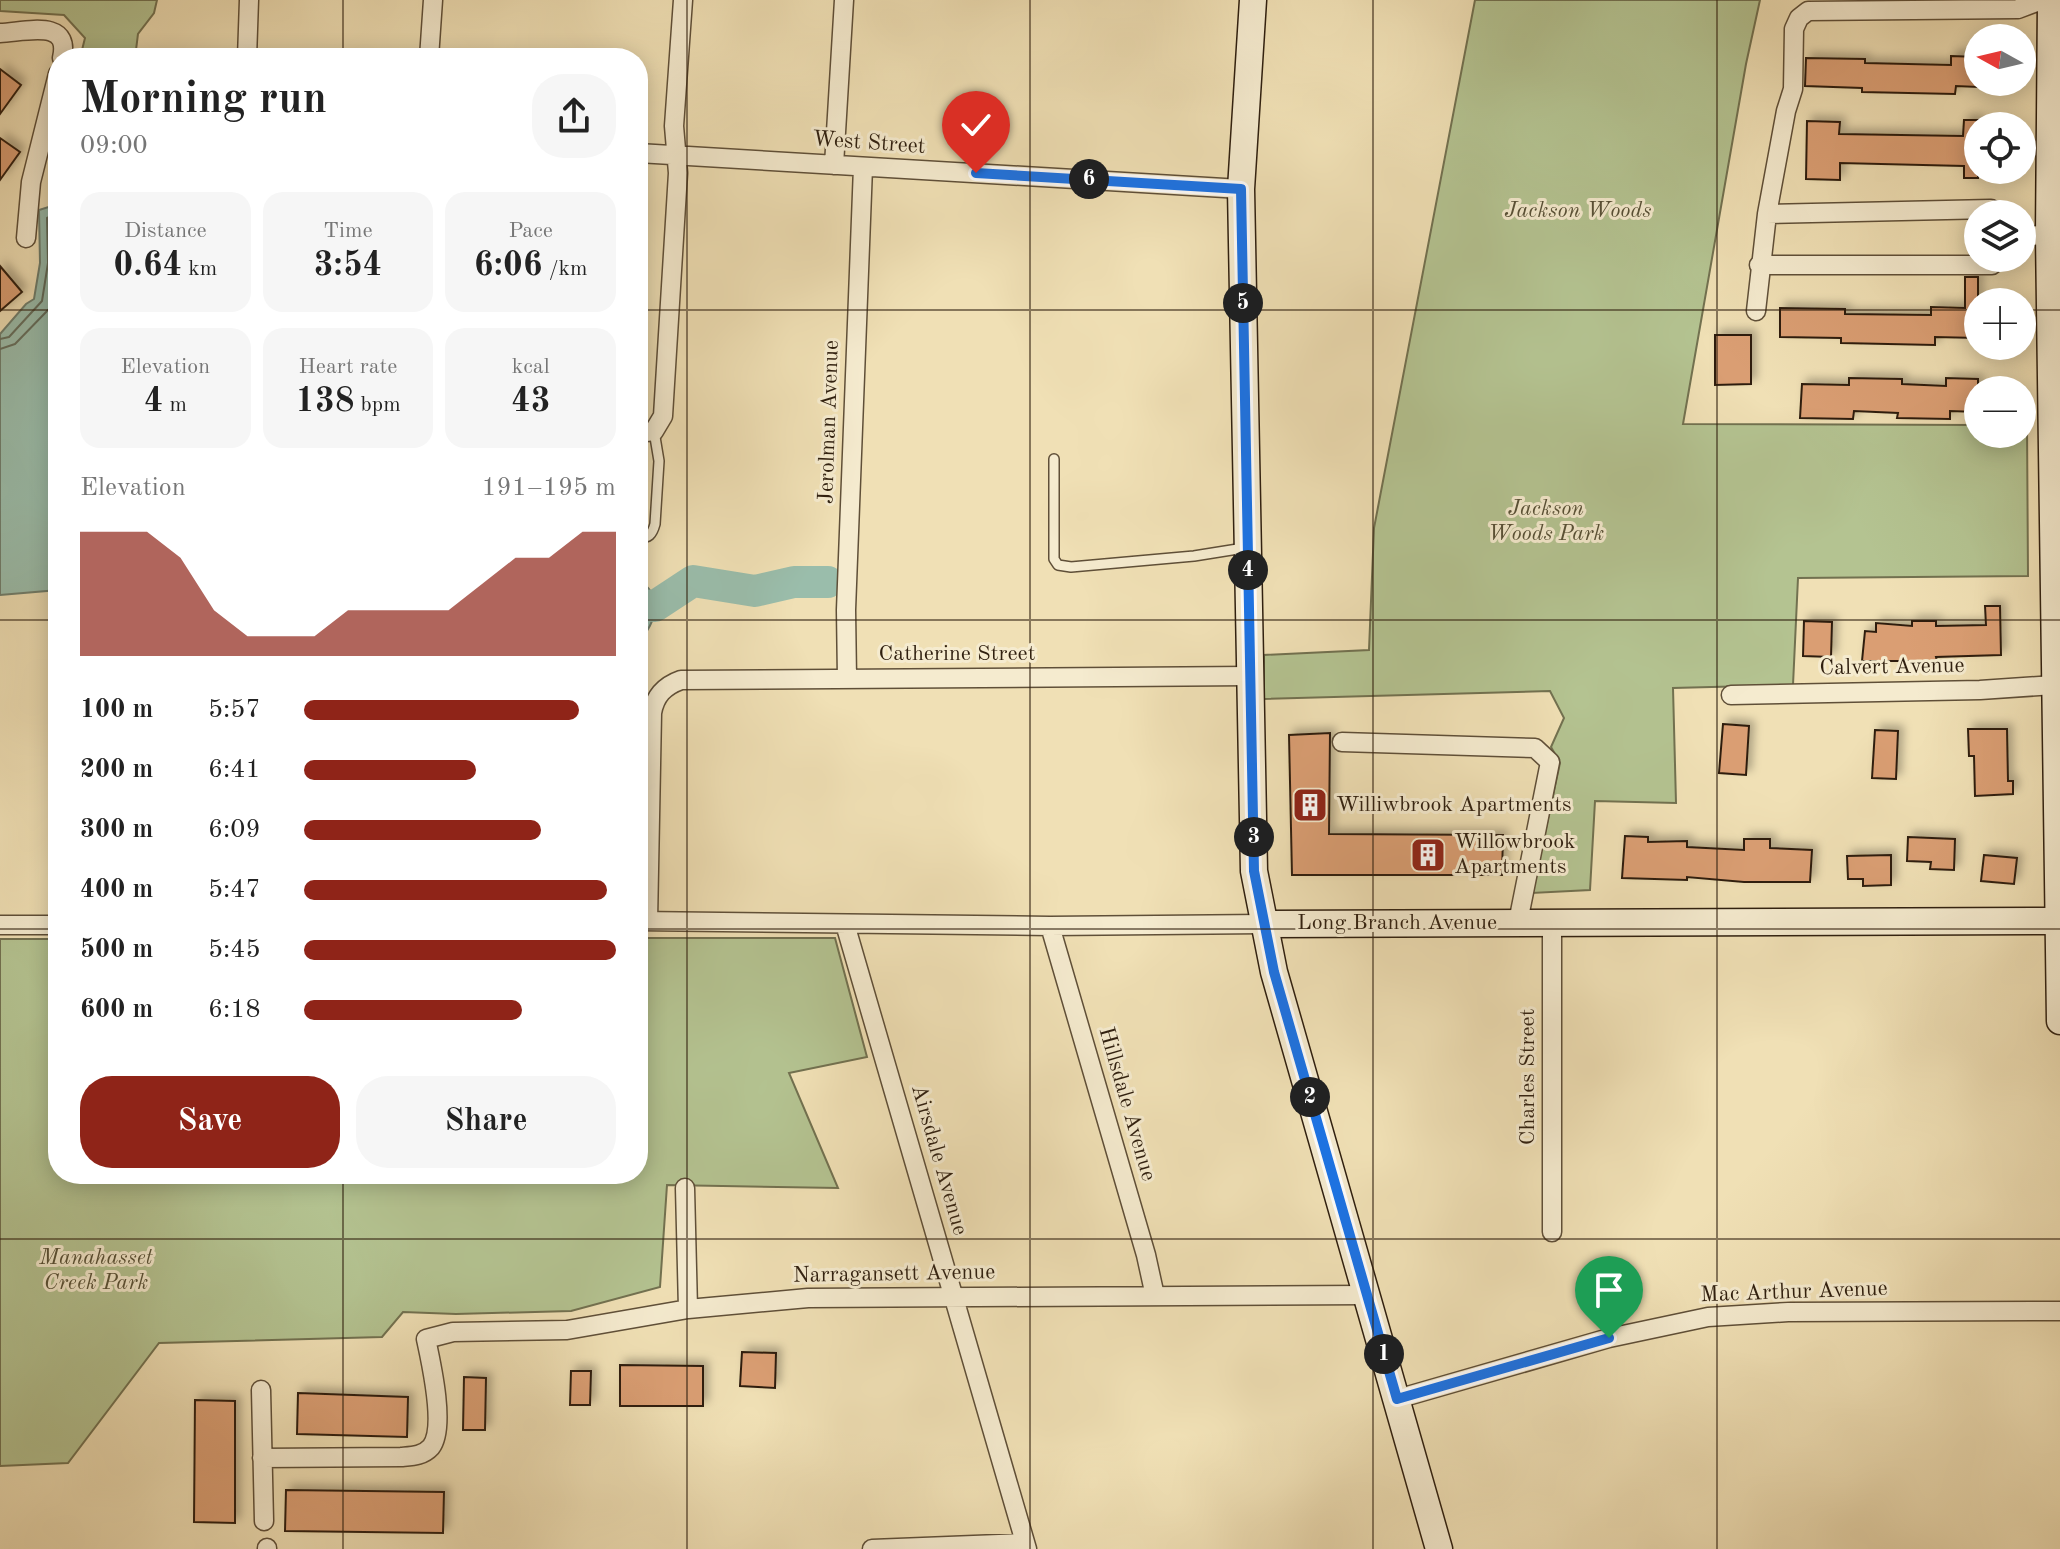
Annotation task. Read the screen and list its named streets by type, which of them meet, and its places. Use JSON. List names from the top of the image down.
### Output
{
  "streets": {
    "street": [
      "West Street",
      "Jerolman Avenue",
      "Catherine Street",
      "Calvert Avenue",
      "Long Branch Avenue",
      "Charles Street",
      "Hillsdale Avenue",
      "Airsdale Avenue",
      "Narragansett Avenue",
      "Mac Arthur Avenue"
    ]
  },
  "crossings": [
    ["West Street", "Jerolman Avenue"],
    ["Jerolman Avenue", "Catherine Street"],
    ["Long Branch Avenue", "Charles Street"],
    ["Long Branch Avenue", "Hillsdale Avenue"],
    ["Long Branch Avenue", "Airsdale Avenue"],
    ["Hillsdale Avenue", "Narragansett Avenue"],
    ["Airsdale Avenue", "Narragansett Avenue"]
  ],
  "parks": ["Jackson Woods", "Jackson Woods Park", "Manahasset Creek Park"],
  "places": {
    "building": ["Williwbrook Apartments", "Willowbrook Apartments"]
  },
  "north": "left",
  "page": {
    "map_buttons": ["+", "−"],
    "heading": ["Morning run", "09:00"],
    "pins": [
      "6",
      "5",
      "4",
      "3",
      "2",
      "1"
    ],
    "stats": [
      ["Distance", "0.64 km"],
      ["Time", "3:54"],
      ["Pace", "6:06 /km"],
      ["Elevation", "4 m"],
      ["Heart rate", "138 bpm"],
      ["kcal", "43"]
    ],
    "chart": ["Elevation", "191–195 m"],
    "list": [
      {
        "name": "100 m",
        "note": "5:57"
      },
      {
        "name": "200 m",
        "note": "6:41"
      },
      {
        "name": "300 m",
        "note": "6:09"
      },
      {
        "name": "400 m",
        "note": "5:47"
      },
      {
        "name": "500 m",
        "note": "5:45"
      },
      {
        "name": "600 m",
        "note": "6:18"
      }
    ],
    "buttons": ["Save", "Share"]
  }
}
